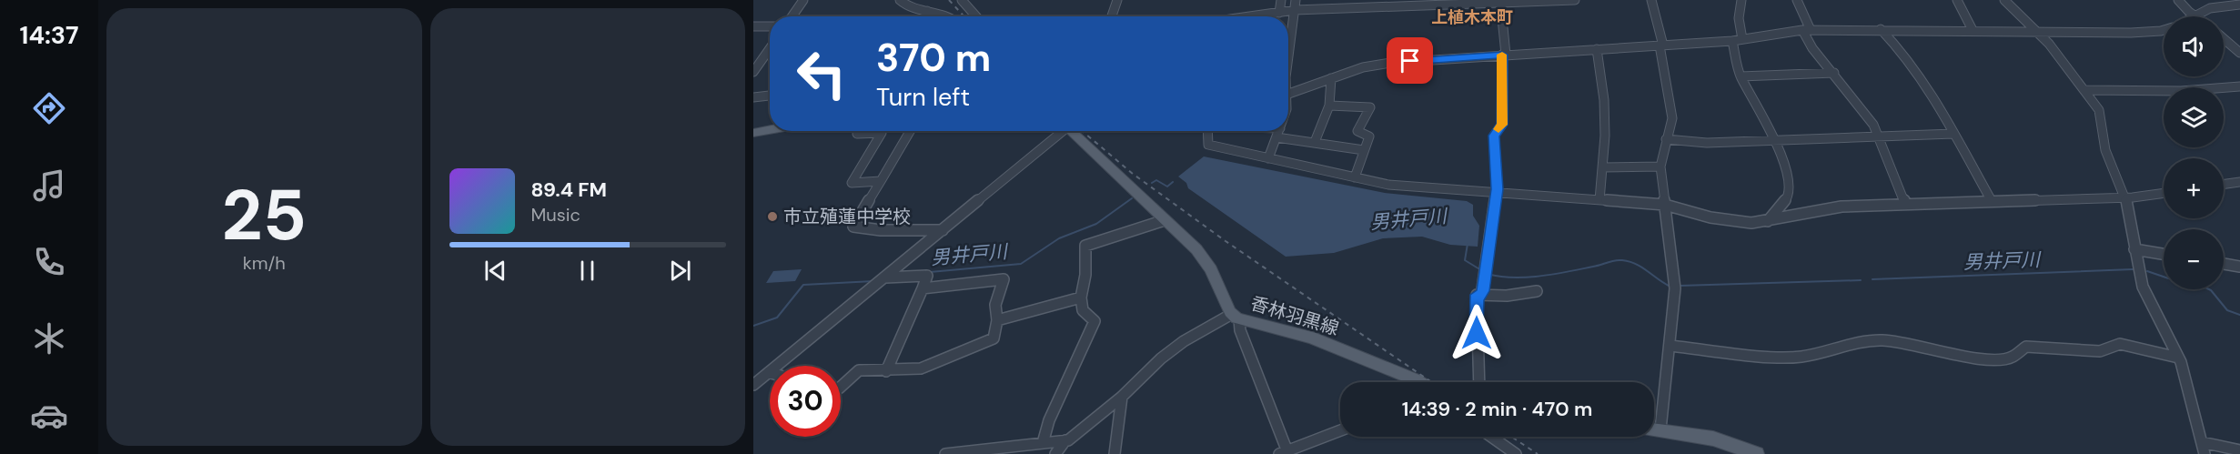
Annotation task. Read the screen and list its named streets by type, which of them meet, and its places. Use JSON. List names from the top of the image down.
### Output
{
  "streets": {
    "main road": ["香林羽黒線"]
  },
  "districts": ["上植木本町"],
  "water": ["男井戸川"],
  "places": ["市立殖蓮中学校"],
  "page": {
    "tabs": "14:37",
    "tile": ["25", "km/h"],
    "map_buttons": ["+", "−"],
    "turn": ["370 m", "Turn left"],
    "song": ["89.4 FM", "Music"],
    "limit": "30",
    "trip": "14:39 · 2 min · 470 m"
  }
}
